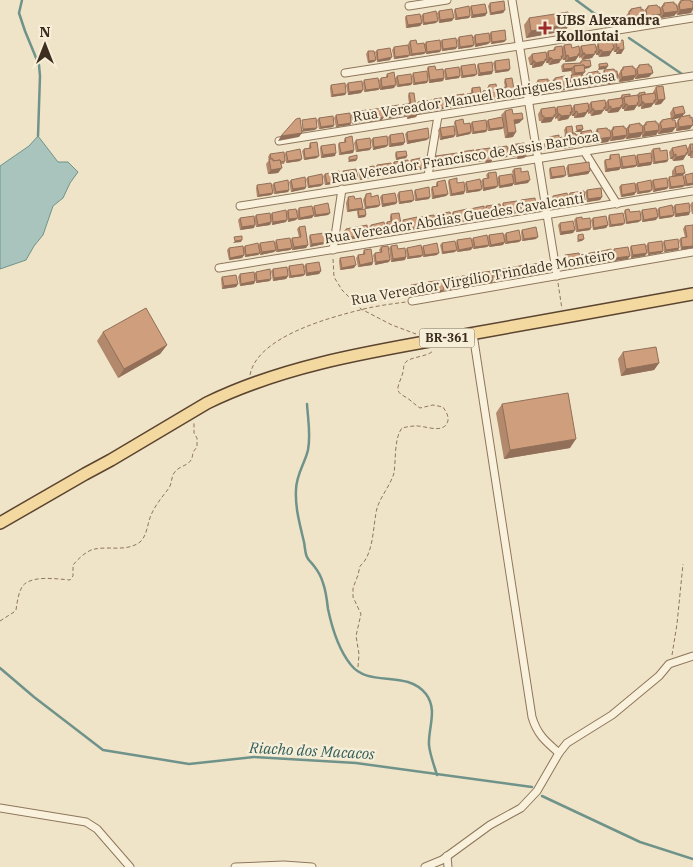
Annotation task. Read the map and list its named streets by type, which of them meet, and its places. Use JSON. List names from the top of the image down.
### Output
{
  "streets": {
    "main road": ["BR-361"],
    "street": [
      "Rua Vereador Manuel Rodrigues Lustosa",
      "Rua Vereador Francisco de Assis Barboza",
      "Rua Vereador Abdias Guedes Cavalcanti",
      "Rua Vereador Virgílio Trindade Monteiro"
    ]
  },
  "crossings": [
    ["Rua Vereador Virgílio Trindade Monteiro", "BR-361"]
  ],
  "water": ["Riacho dos Macacos"],
  "places": {
    "health": ["UBS Alexandra Kollontai"]
  },
  "north": "top"
}
